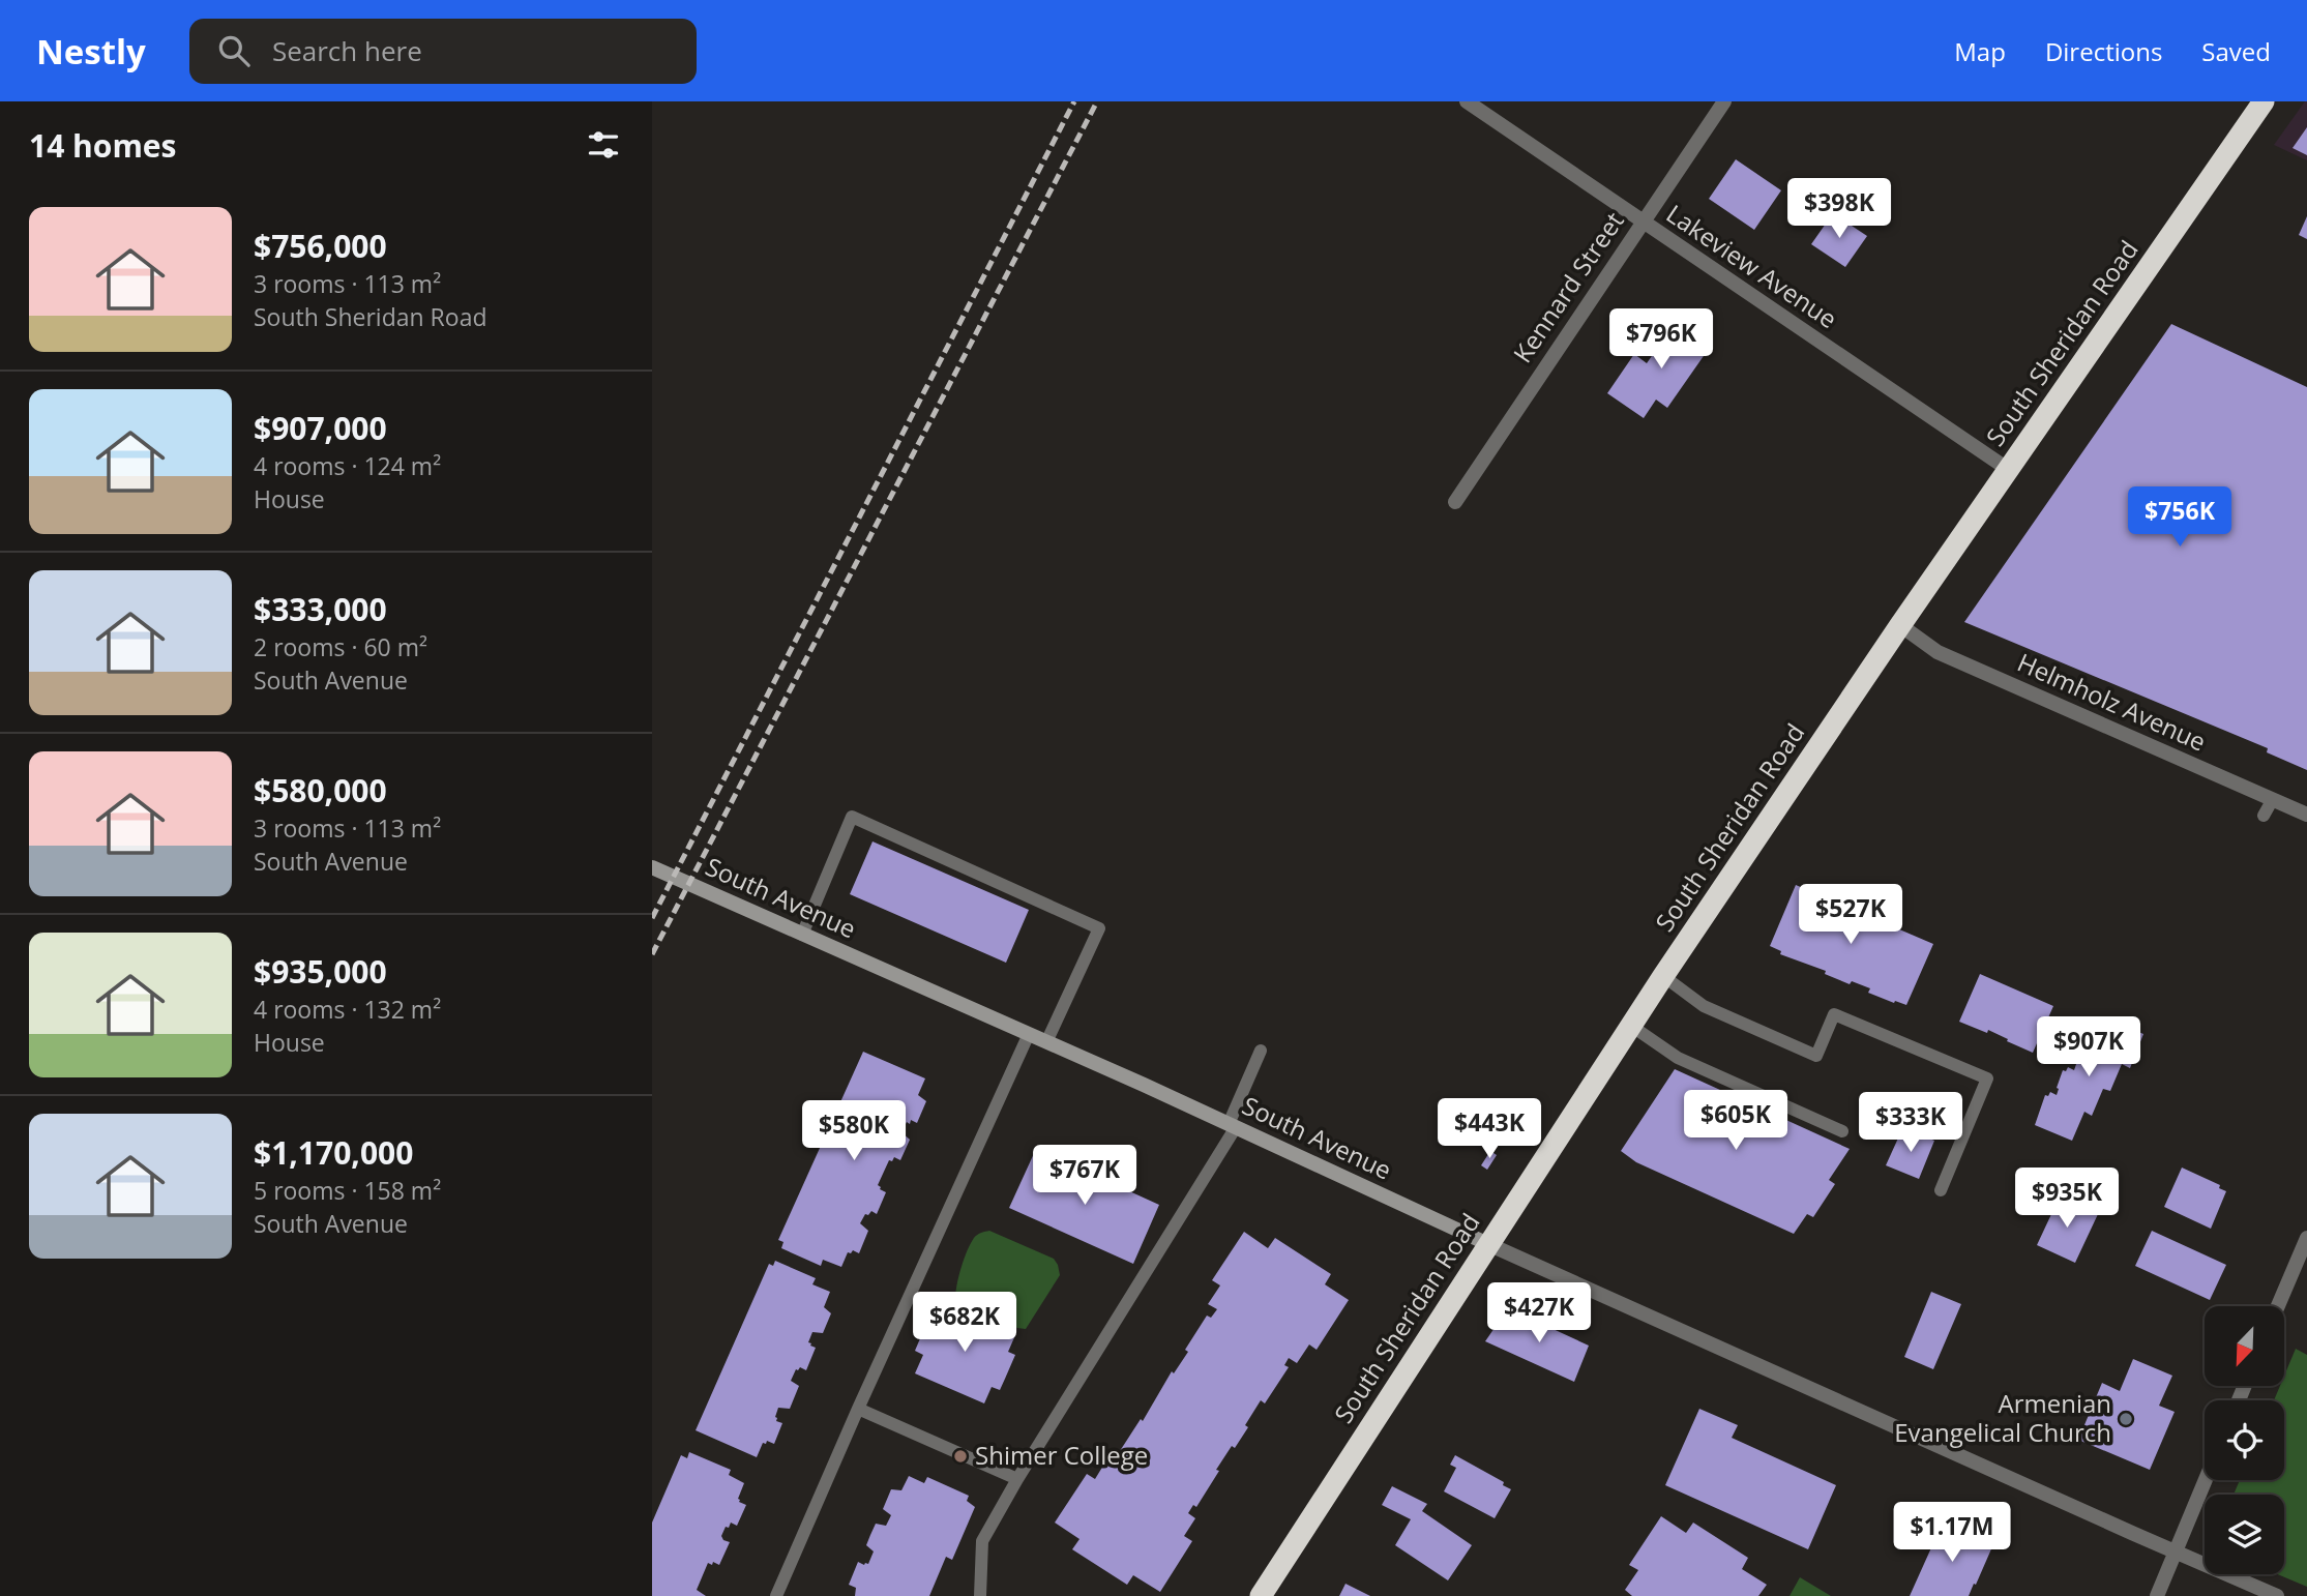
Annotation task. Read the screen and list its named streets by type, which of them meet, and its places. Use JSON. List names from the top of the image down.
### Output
{
  "streets": {
    "highway": ["South Sheridan Road"],
    "street": [
      "Lakeview Avenue",
      "Kennard Street",
      "Helmholz Avenue",
      "South Avenue"
    ]
  },
  "crossings": [
    ["Lakeview Avenue", "Kennard Street"],
    ["Lakeview Avenue", "South Sheridan Road"],
    ["South Sheridan Road", "Helmholz Avenue"],
    ["South Sheridan Road", "South Avenue"]
  ],
  "places": ["Armenian Evangelical Church", "Shimer College"],
  "north": "bottom left",
  "page": {
    "header": "Nestly",
    "search": "Search here",
    "nav": ["Map", "Directions", "Saved"],
    "heading": "14 homes",
    "price": [
      "$398K",
      "$796K",
      "$756K",
      "$527K",
      "$907K",
      "$605K",
      "$333K",
      "$443K",
      "$580K",
      "$767K",
      "$935K",
      "$427K",
      "$682K",
      "$1.17M"
    ],
    "list": [
      {
        "name": "$756,000",
        "note": "3 rooms · 113 m² · South Sheridan Road"
      },
      {
        "name": "$907,000",
        "note": "4 rooms · 124 m² · House"
      },
      {
        "name": "$333,000",
        "note": "2 rooms · 60 m² · South Avenue"
      },
      {
        "name": "$580,000",
        "note": "3 rooms · 113 m² · South Avenue"
      },
      {
        "name": "$935,000",
        "note": "4 rooms · 132 m² · House"
      },
      {
        "name": "$1,170,000",
        "note": "5 rooms · 158 m² · South Avenue"
      }
    ]
  }
}
